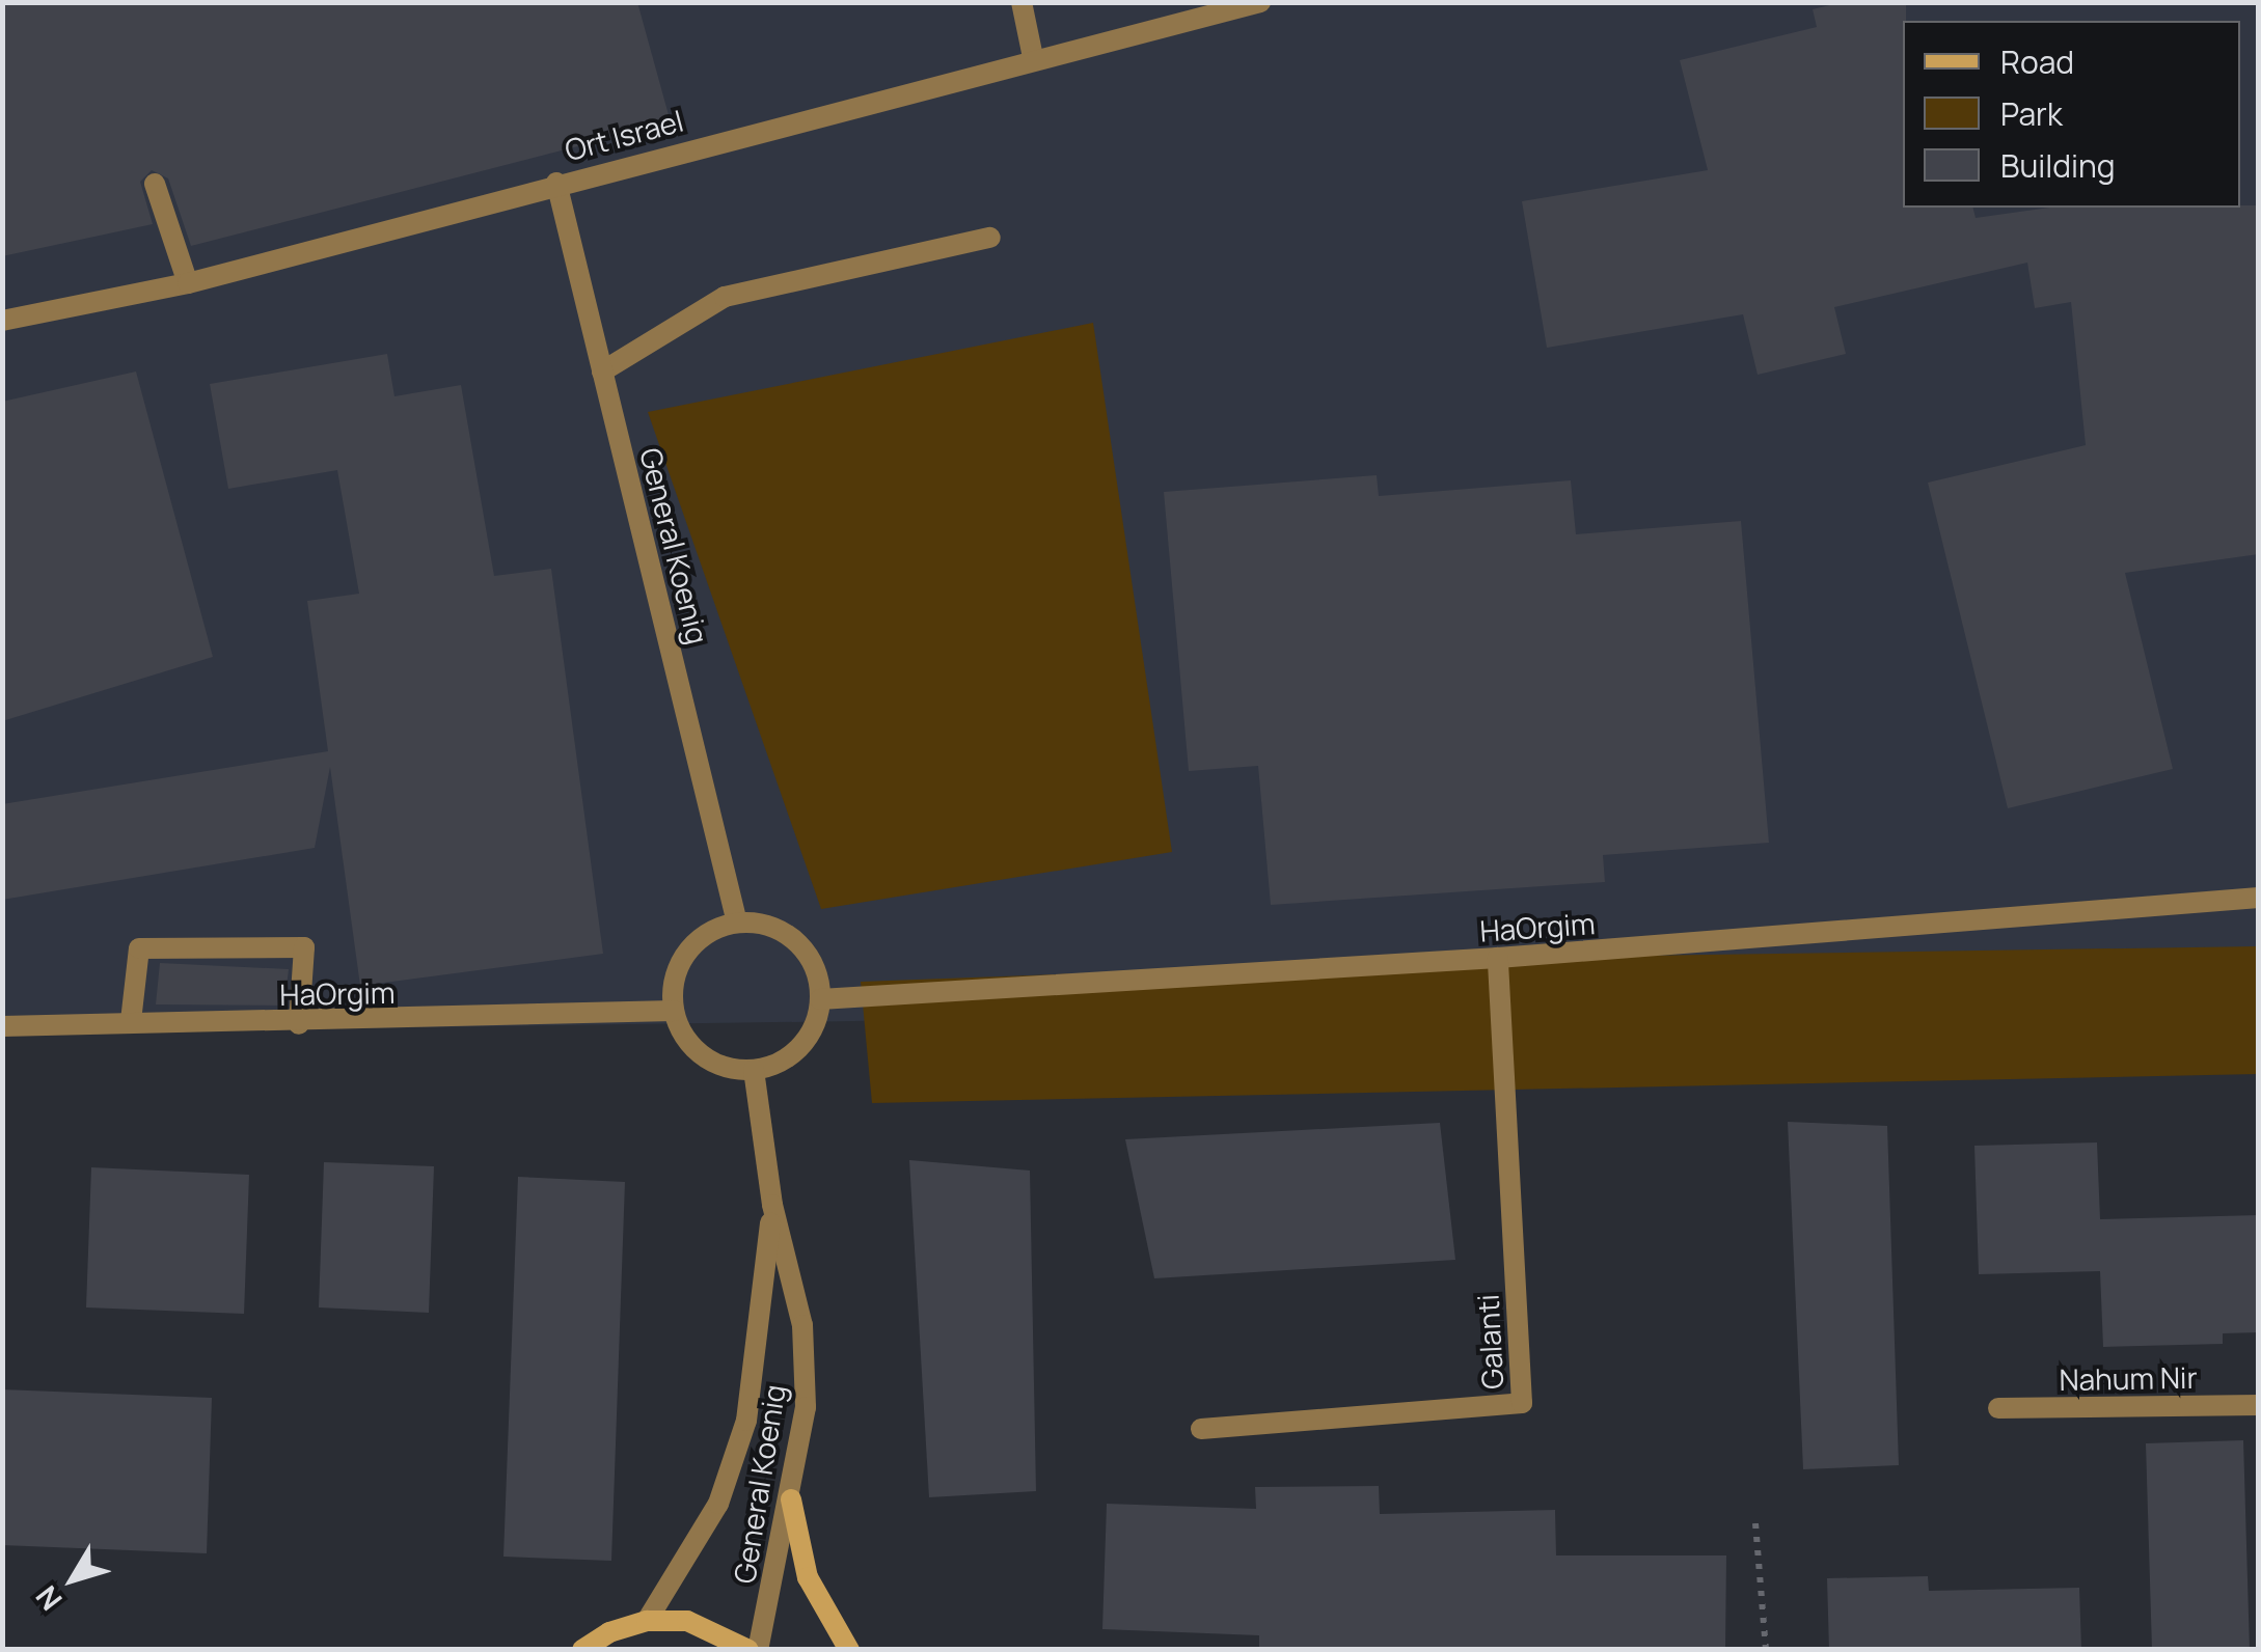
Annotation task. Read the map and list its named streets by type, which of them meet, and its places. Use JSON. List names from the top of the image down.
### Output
{
  "streets": {
    "street": [
      "Ort Israel",
      "General Koenig",
      "HaOrgim",
      "Galanti",
      "Nahum Nir"
    ]
  },
  "crossings": [
    ["Ort Israel", "General Koenig"],
    ["General Koenig", "HaOrgim"],
    ["HaOrgim", "Galanti"]
  ],
  "legend": ["Road", "Park", "Building"],
  "north": "bottom left"
}
